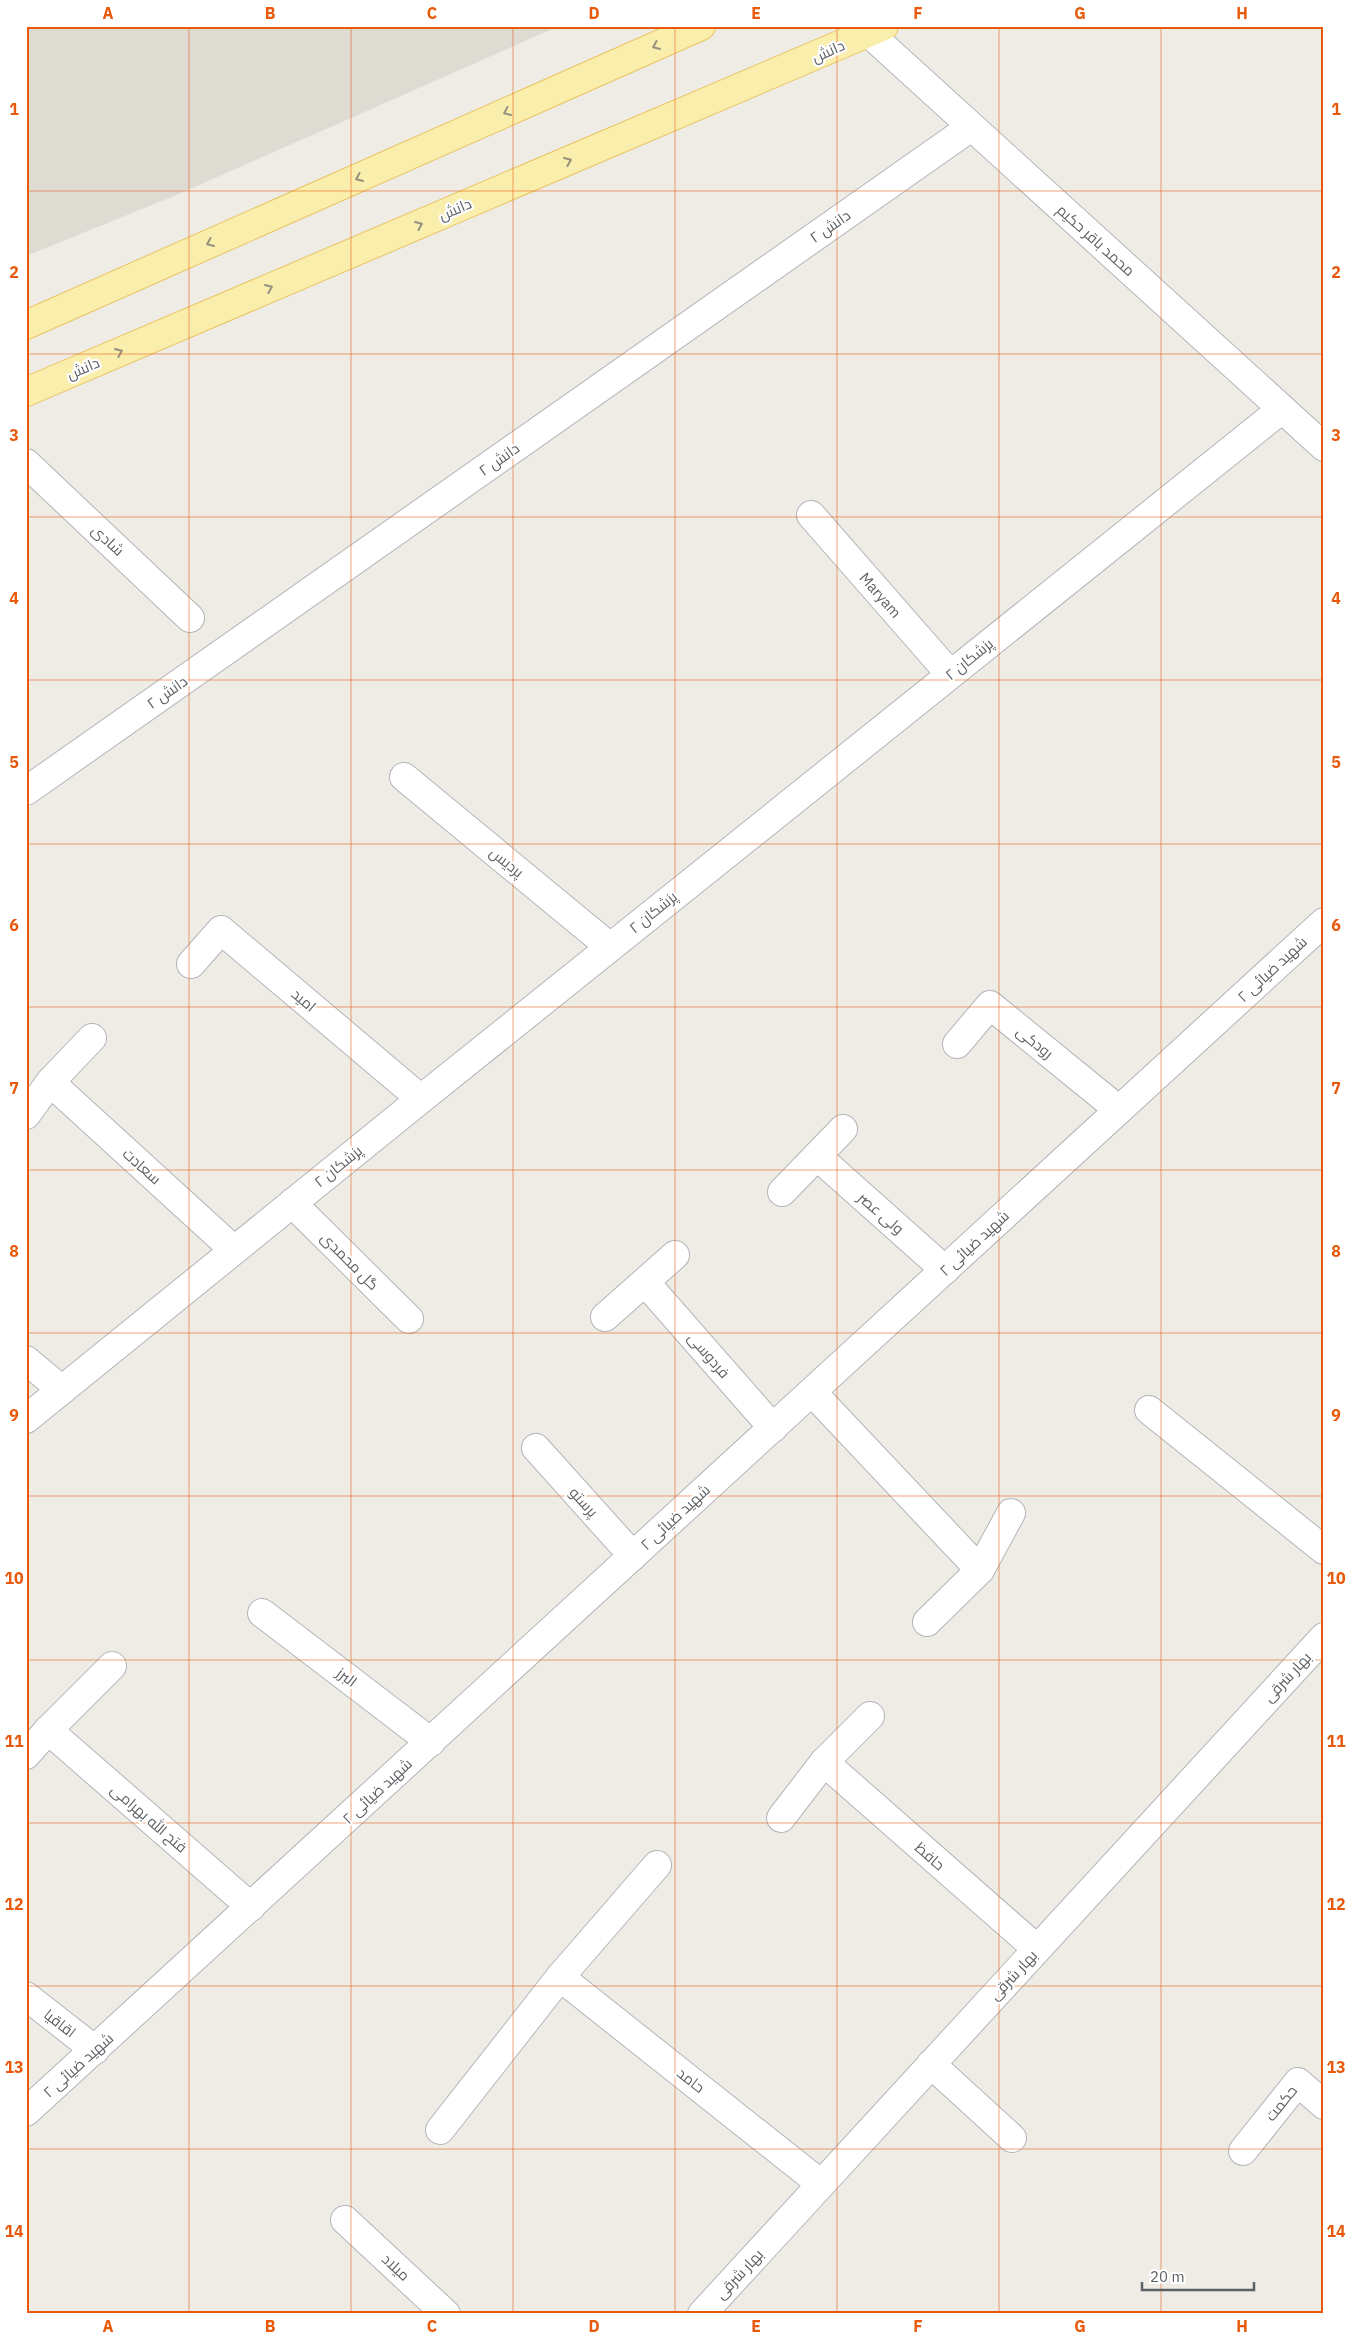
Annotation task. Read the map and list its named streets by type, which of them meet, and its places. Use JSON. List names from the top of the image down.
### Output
{
  "streets": {
    "main road": ["دانش"],
    "street": [
      "دانش ۲",
      "محمد باقر حکیم",
      "شادی",
      "Maryam",
      "پزشکان ۲",
      "پردیس",
      "شهید ضیائی ۲",
      "امید",
      "رودکی",
      "سعادت",
      "ولی عصر",
      "گل محمدی",
      "فردوسی",
      "پرستو",
      "البرز",
      "بهار شرقی",
      "فتح الله بهرامی",
      "حافظ",
      "اقاقیا",
      "حامد",
      "حکمت",
      "میلاد"
    ]
  },
  "crossings": [
    ["دانش", "محمد باقر حکیم"],
    ["دانش ۲", "محمد باقر حکیم"],
    ["محمد باقر حکیم", "پزشکان ۲"],
    ["Maryam", "پزشکان ۲"],
    ["پزشکان ۲", "پردیس"],
    ["پزشکان ۲", "امید"],
    ["پزشکان ۲", "سعادت"],
    ["پزشکان ۲", "گل محمدی"],
    ["شهید ضیائی ۲", "رودکی"],
    ["شهید ضیائی ۲", "ولی عصر"],
    ["شهید ضیائی ۲", "فردوسی"],
    ["شهید ضیائی ۲", "پرستو"],
    ["شهید ضیائی ۲", "البرز"],
    ["شهید ضیائی ۲", "فتح الله بهرامی"],
    ["شهید ضیائی ۲", "اقاقیا"],
    ["بهار شرقی", "حافظ"],
    ["بهار شرقی", "حامد"]
  ],
  "scale_bar": "20 m",
  "grid": {
    "columns": [
      "A",
      "B",
      "C",
      "D",
      "E",
      "F",
      "G",
      "H"
    ],
    "rows": [
      "1",
      "2",
      "3",
      "4",
      "5",
      "6",
      "7",
      "8",
      "9",
      "10",
      "11",
      "12",
      "13",
      "14"
    ]
  }
}
